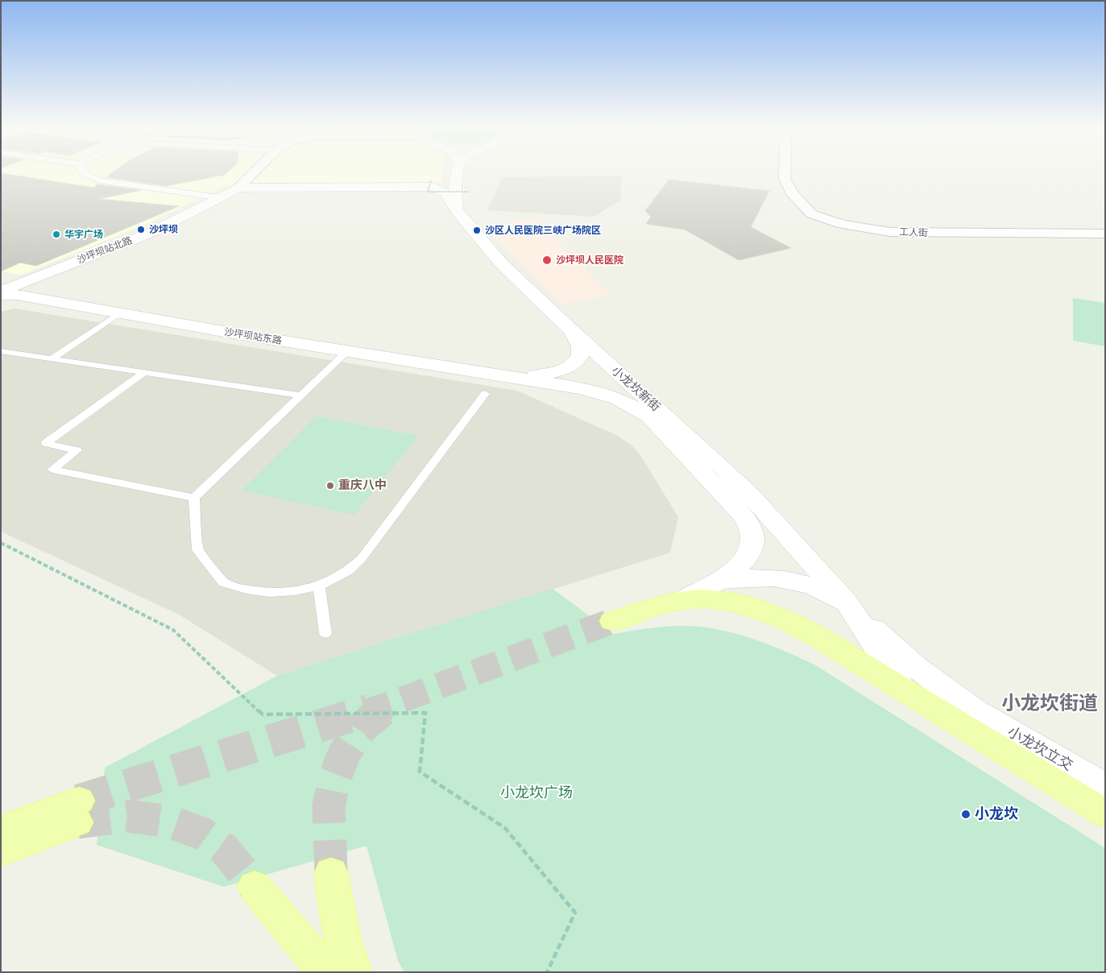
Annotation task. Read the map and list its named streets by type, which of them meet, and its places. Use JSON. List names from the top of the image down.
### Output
{
  "streets": {
    "main road": [
      "沙坪坝站北路",
      "沙坪坝站东路",
      "小龙坎新街",
      "小龙坎立交"
    ],
    "street": ["工人街"]
  },
  "crossings": [
    ["沙坪坝站北路", "沙坪坝站东路"],
    ["沙坪坝站北路", "小龙坎新街"],
    ["沙坪坝站东路", "小龙坎新街"],
    ["小龙坎新街", "小龙坎立交"]
  ],
  "districts": ["小龙坎街道"],
  "parks": ["小龙坎广场"],
  "places": [
    "沙坪坝",
    "沙区人民医院三峡广场院区",
    "华宇广场",
    "沙坪坝人民医院",
    "重庆八中",
    "小龙坎"
  ]
}
